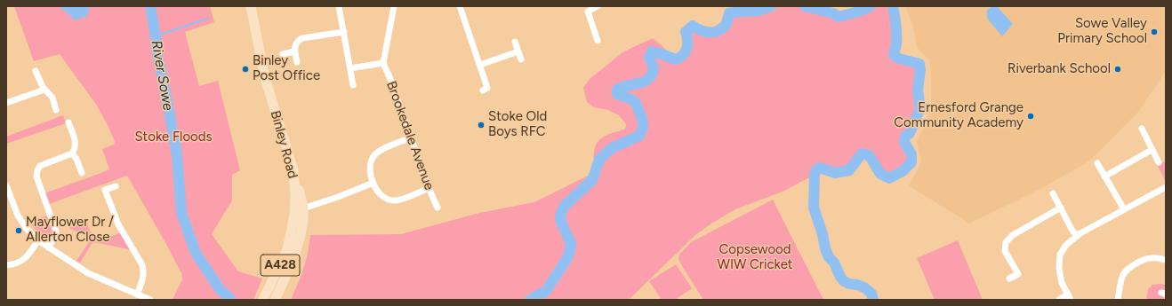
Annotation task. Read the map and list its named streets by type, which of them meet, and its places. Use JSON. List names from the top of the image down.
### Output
{
  "streets": {
    "main road": ["Binley Road", "A428"],
    "street": ["Brookedale Avenue"]
  },
  "crossings": [
    ["Binley Road", "A428"]
  ],
  "water": ["River Sowe"],
  "parks": ["Stoke Floods", "Copsewood WIW Cricket"],
  "places": [
    "Sowe Valley Primary School",
    "Binley Post Office",
    "Riverbank School",
    "Ernesford Grange Community Academy",
    "Stoke Old Boys RFC",
    "Mayflower Dr / Allerton Close"
  ]
}
